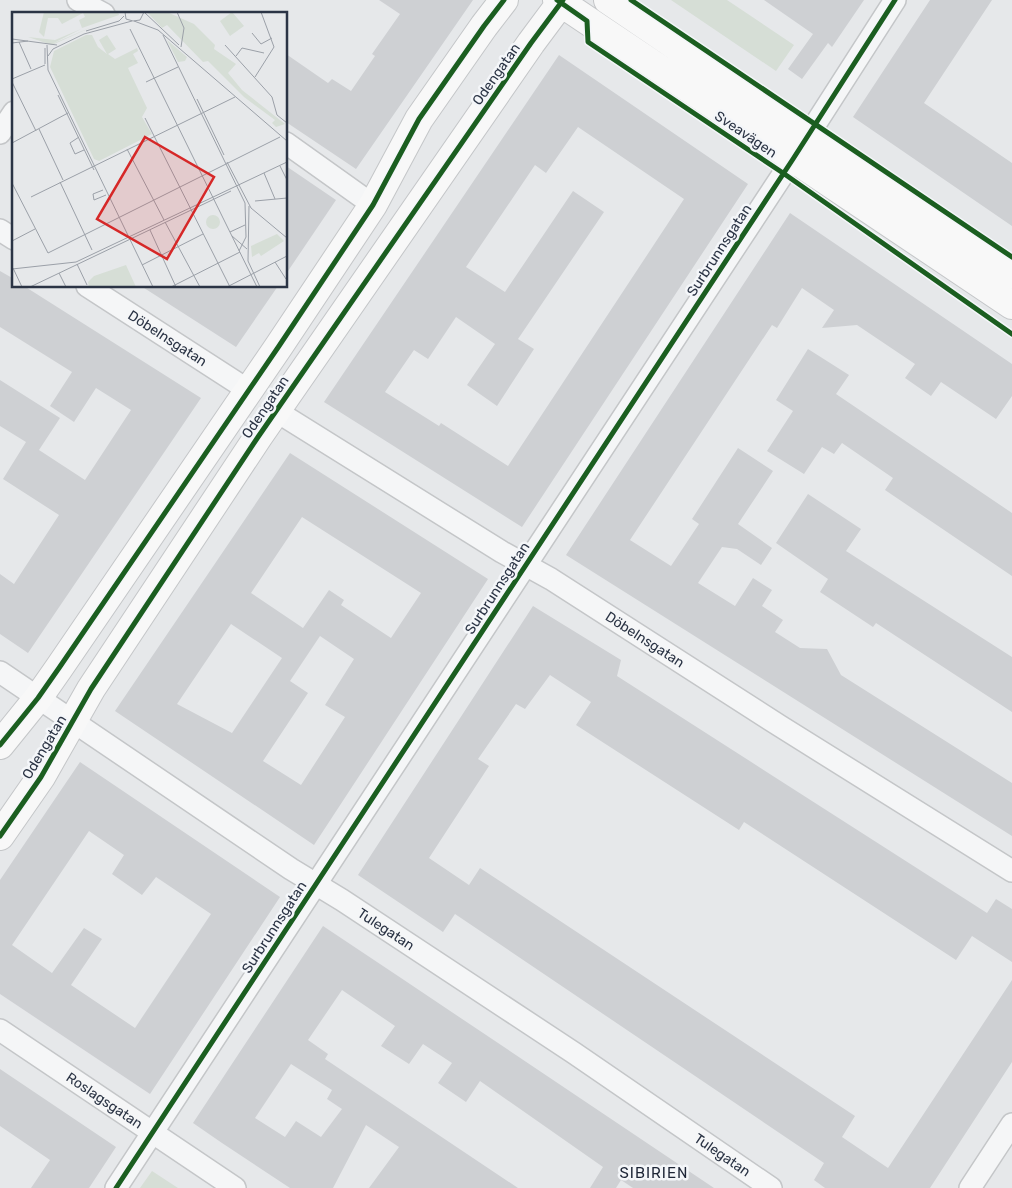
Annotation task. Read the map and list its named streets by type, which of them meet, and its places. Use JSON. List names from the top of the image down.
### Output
{
  "streets": {
    "main road": ["Odengatan", "Sveavägen"],
    "street": [
      "Surbrunnsgatan",
      "Döbelnsgatan",
      "Tulegatan",
      "Roslagsgatan"
    ]
  },
  "crossings": [
    ["Odengatan", "Sveavägen"],
    ["Odengatan", "Döbelnsgatan"],
    ["Odengatan", "Tulegatan"],
    ["Sveavägen", "Surbrunnsgatan"],
    ["Surbrunnsgatan", "Döbelnsgatan"],
    ["Surbrunnsgatan", "Tulegatan"],
    ["Surbrunnsgatan", "Roslagsgatan"]
  ],
  "districts": ["SIBIRIEN"]
}
